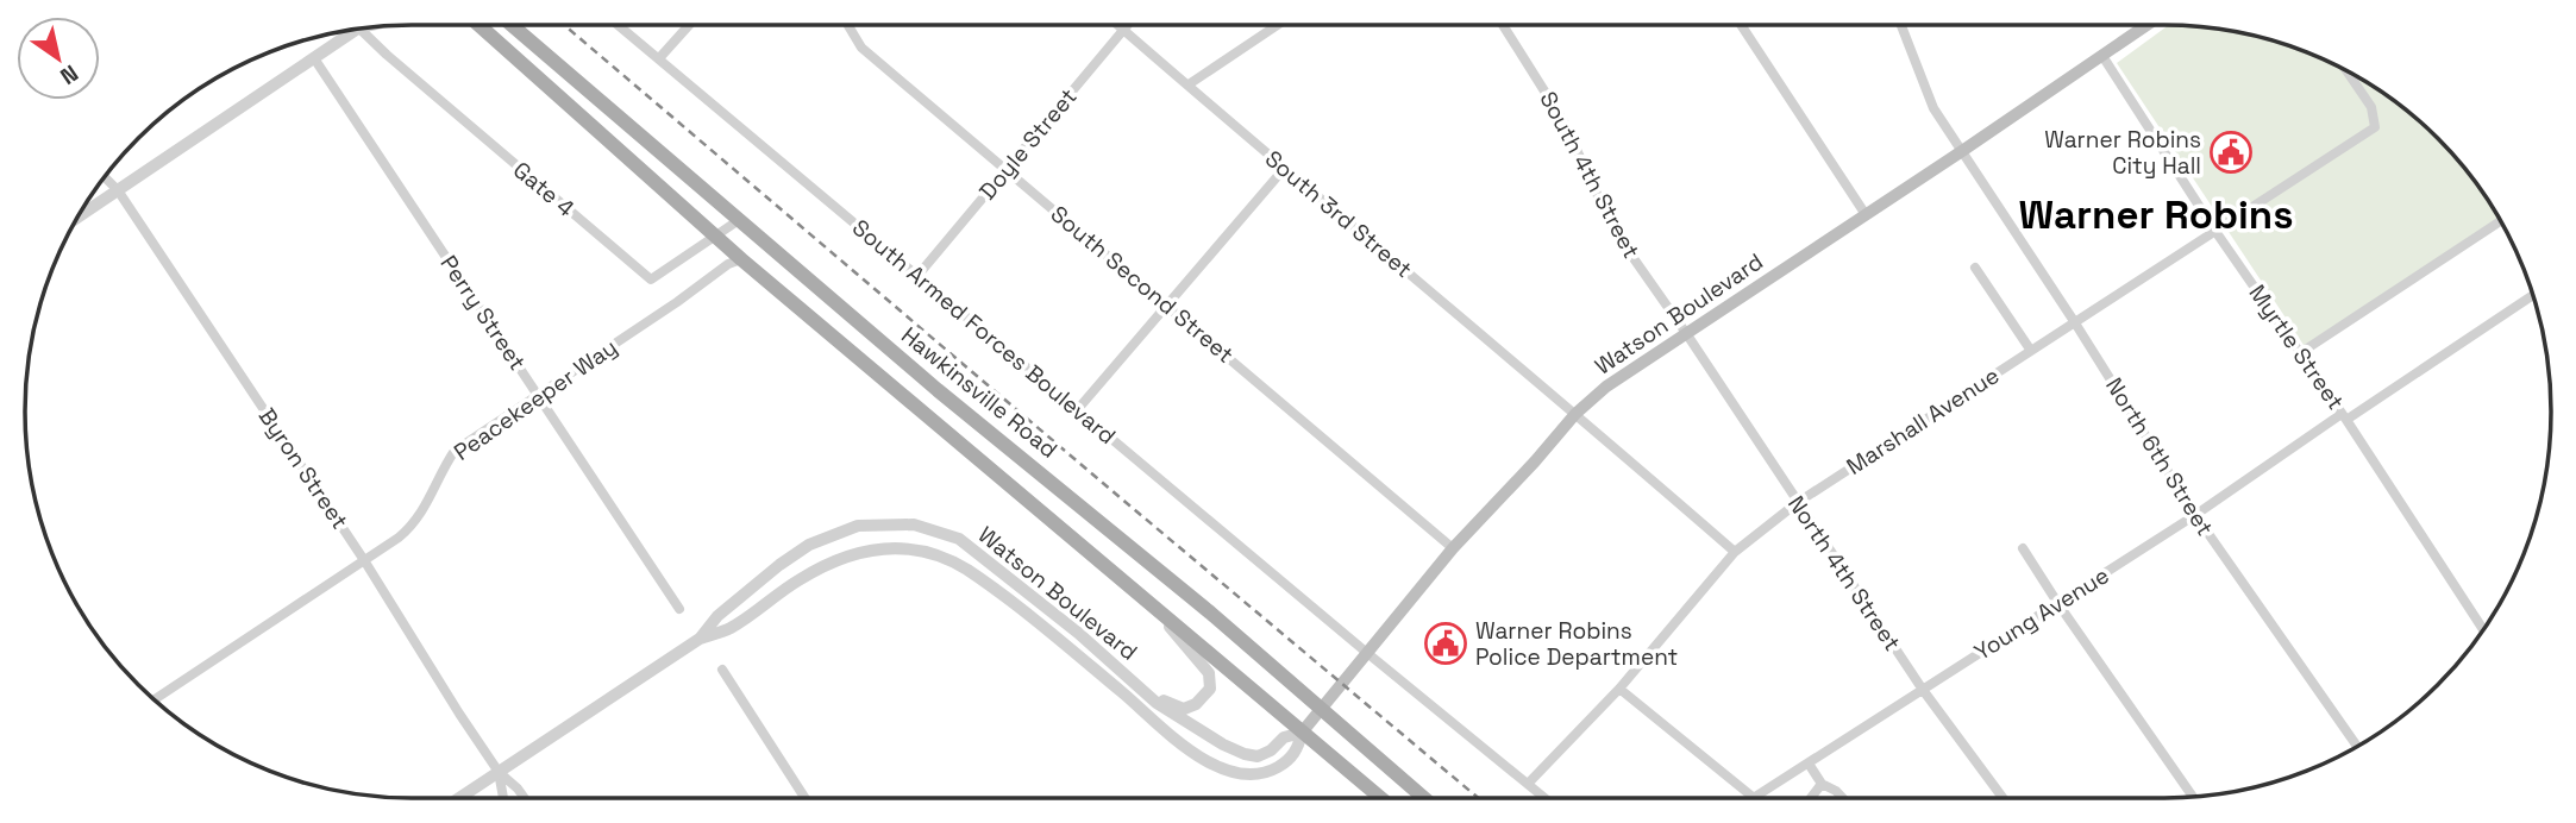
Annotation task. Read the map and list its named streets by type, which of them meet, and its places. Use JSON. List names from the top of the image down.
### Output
{
  "streets": {
    "main road": ["Watson Boulevard", "Hawkinsville Road"],
    "street": [
      "Doyle Street",
      "South 4th Street",
      "Gate 4",
      "South 3rd Street",
      "South Second Street",
      "Perry Street",
      "South Armed Forces Boulevard",
      "Myrtle Street",
      "Peacekeeper Way",
      "Marshall Avenue",
      "North 6th Street",
      "Byron Street",
      "North 4th Street",
      "Young Avenue"
    ]
  },
  "crossings": [
    ["Doyle Street", "South 3rd Street"],
    ["Doyle Street", "South Second Street"],
    ["Doyle Street", "South Armed Forces Boulevard"],
    ["South 4th Street", "Watson Boulevard"],
    ["South 4th Street", "North 4th Street"],
    ["Gate 4", "Hawkinsville Road"],
    ["South 3rd Street", "Watson Boulevard"],
    ["South 3rd Street", "Marshall Avenue"],
    ["South Second Street", "Watson Boulevard"],
    ["Perry Street", "Peacekeeper Way"],
    ["Watson Boulevard", "South Armed Forces Boulevard"],
    ["Watson Boulevard", "Myrtle Street"],
    ["Watson Boulevard", "Hawkinsville Road"],
    ["Watson Boulevard", "North 6th Street"],
    ["Watson Boulevard", "Byron Street"],
    ["Watson Boulevard", "North 4th Street"],
    ["South Armed Forces Boulevard", "Marshall Avenue"],
    ["Myrtle Street", "Marshall Avenue"],
    ["Myrtle Street", "Young Avenue"],
    ["Peacekeeper Way", "Byron Street"],
    ["Marshall Avenue", "North 6th Street"],
    ["Marshall Avenue", "North 4th Street"],
    ["North 6th Street", "Young Avenue"],
    ["North 4th Street", "Young Avenue"]
  ],
  "districts": ["Warner Robins"],
  "places": {
    "public building": ["Warner Robins City Hall", "Warner Robins Police Department"]
  },
  "north": "bottom right"
}
